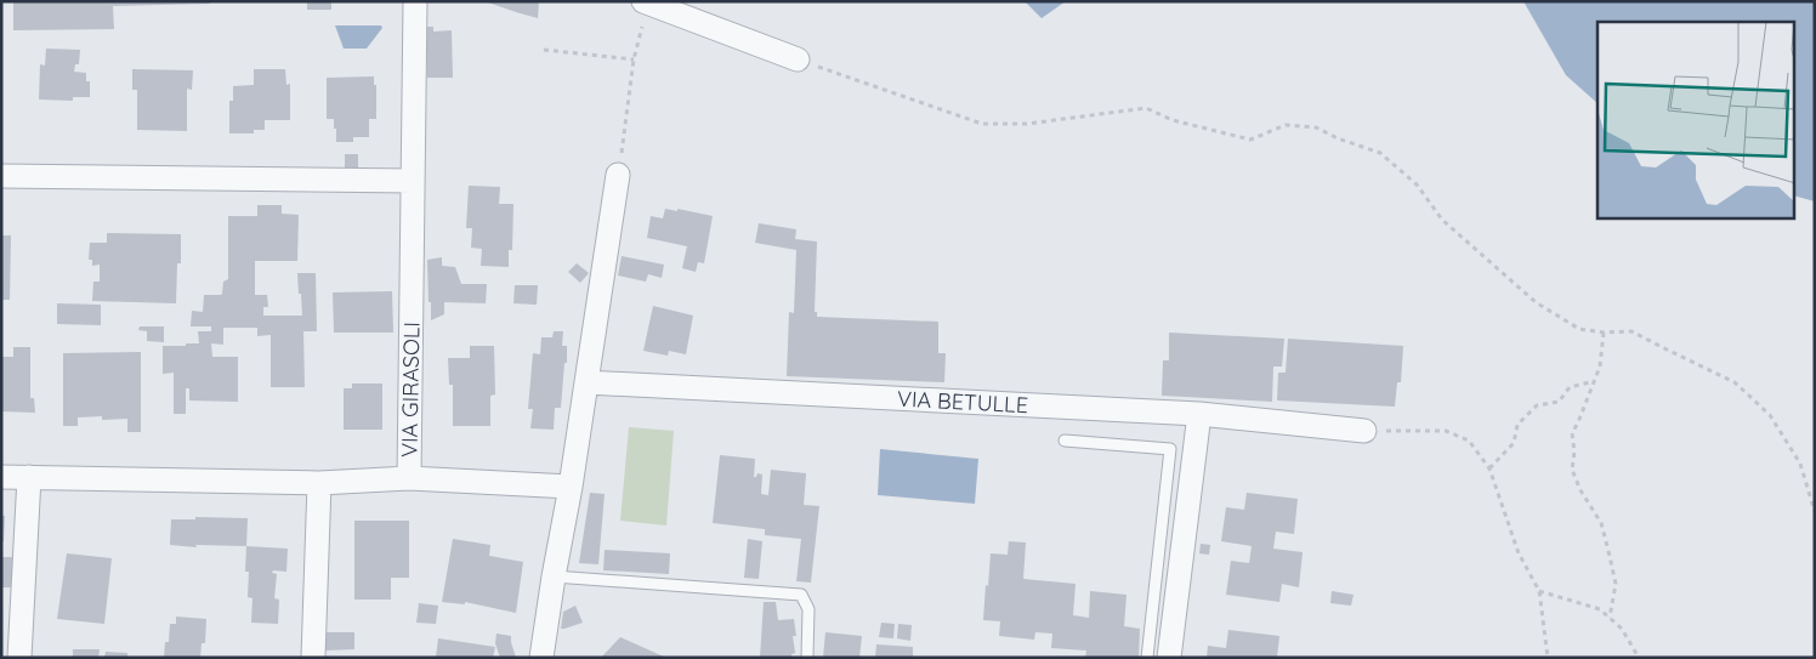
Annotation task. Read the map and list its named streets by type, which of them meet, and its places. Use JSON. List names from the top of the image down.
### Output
{
  "streets": {
    "street": ["VIA GIRASOLI", "VIA BETULLE"]
  }
}
